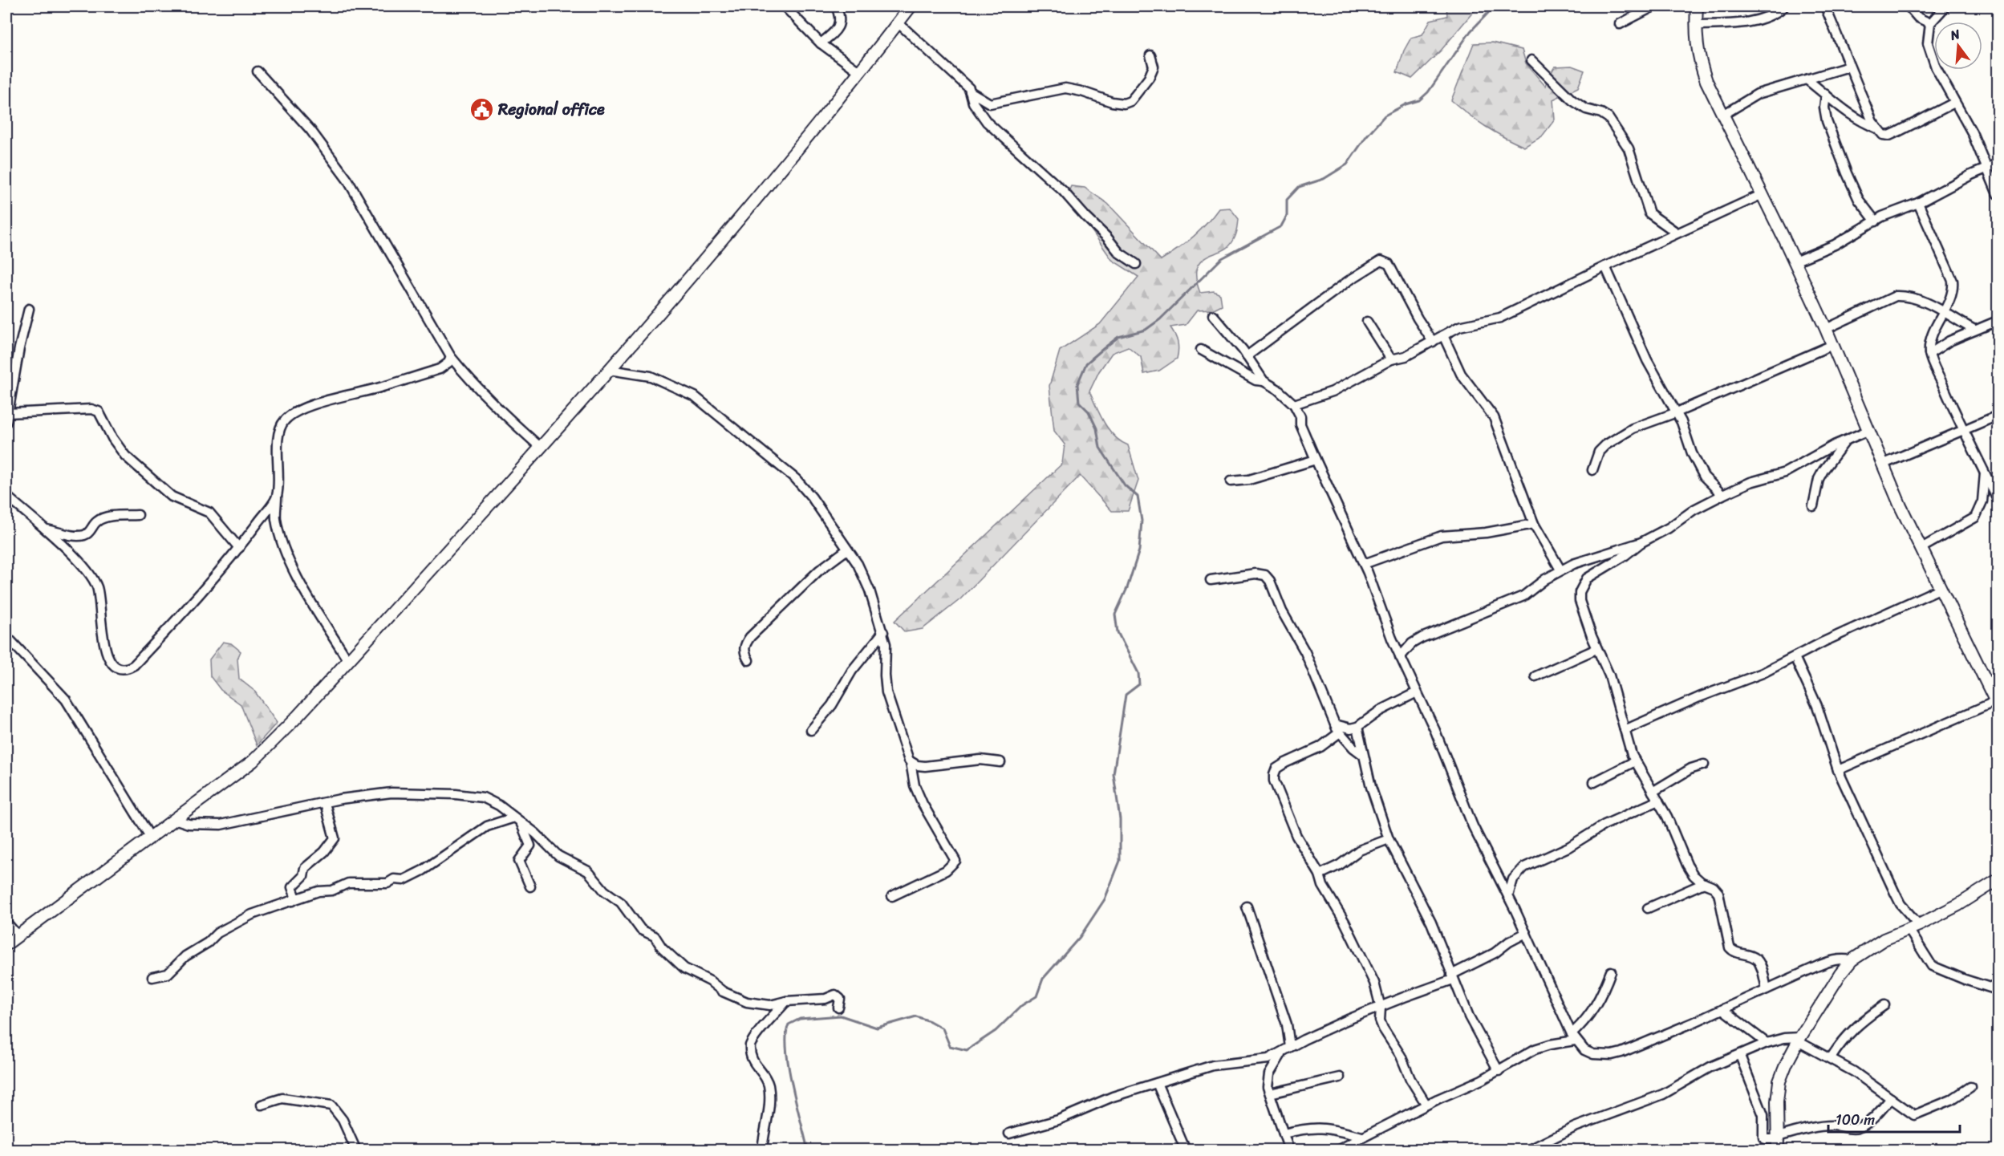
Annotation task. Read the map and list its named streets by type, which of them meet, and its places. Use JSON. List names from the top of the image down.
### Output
{
  "places": {
    "public building": ["Regional office"]
  },
  "scale_bar": "100 m",
  "north": "top"
}
